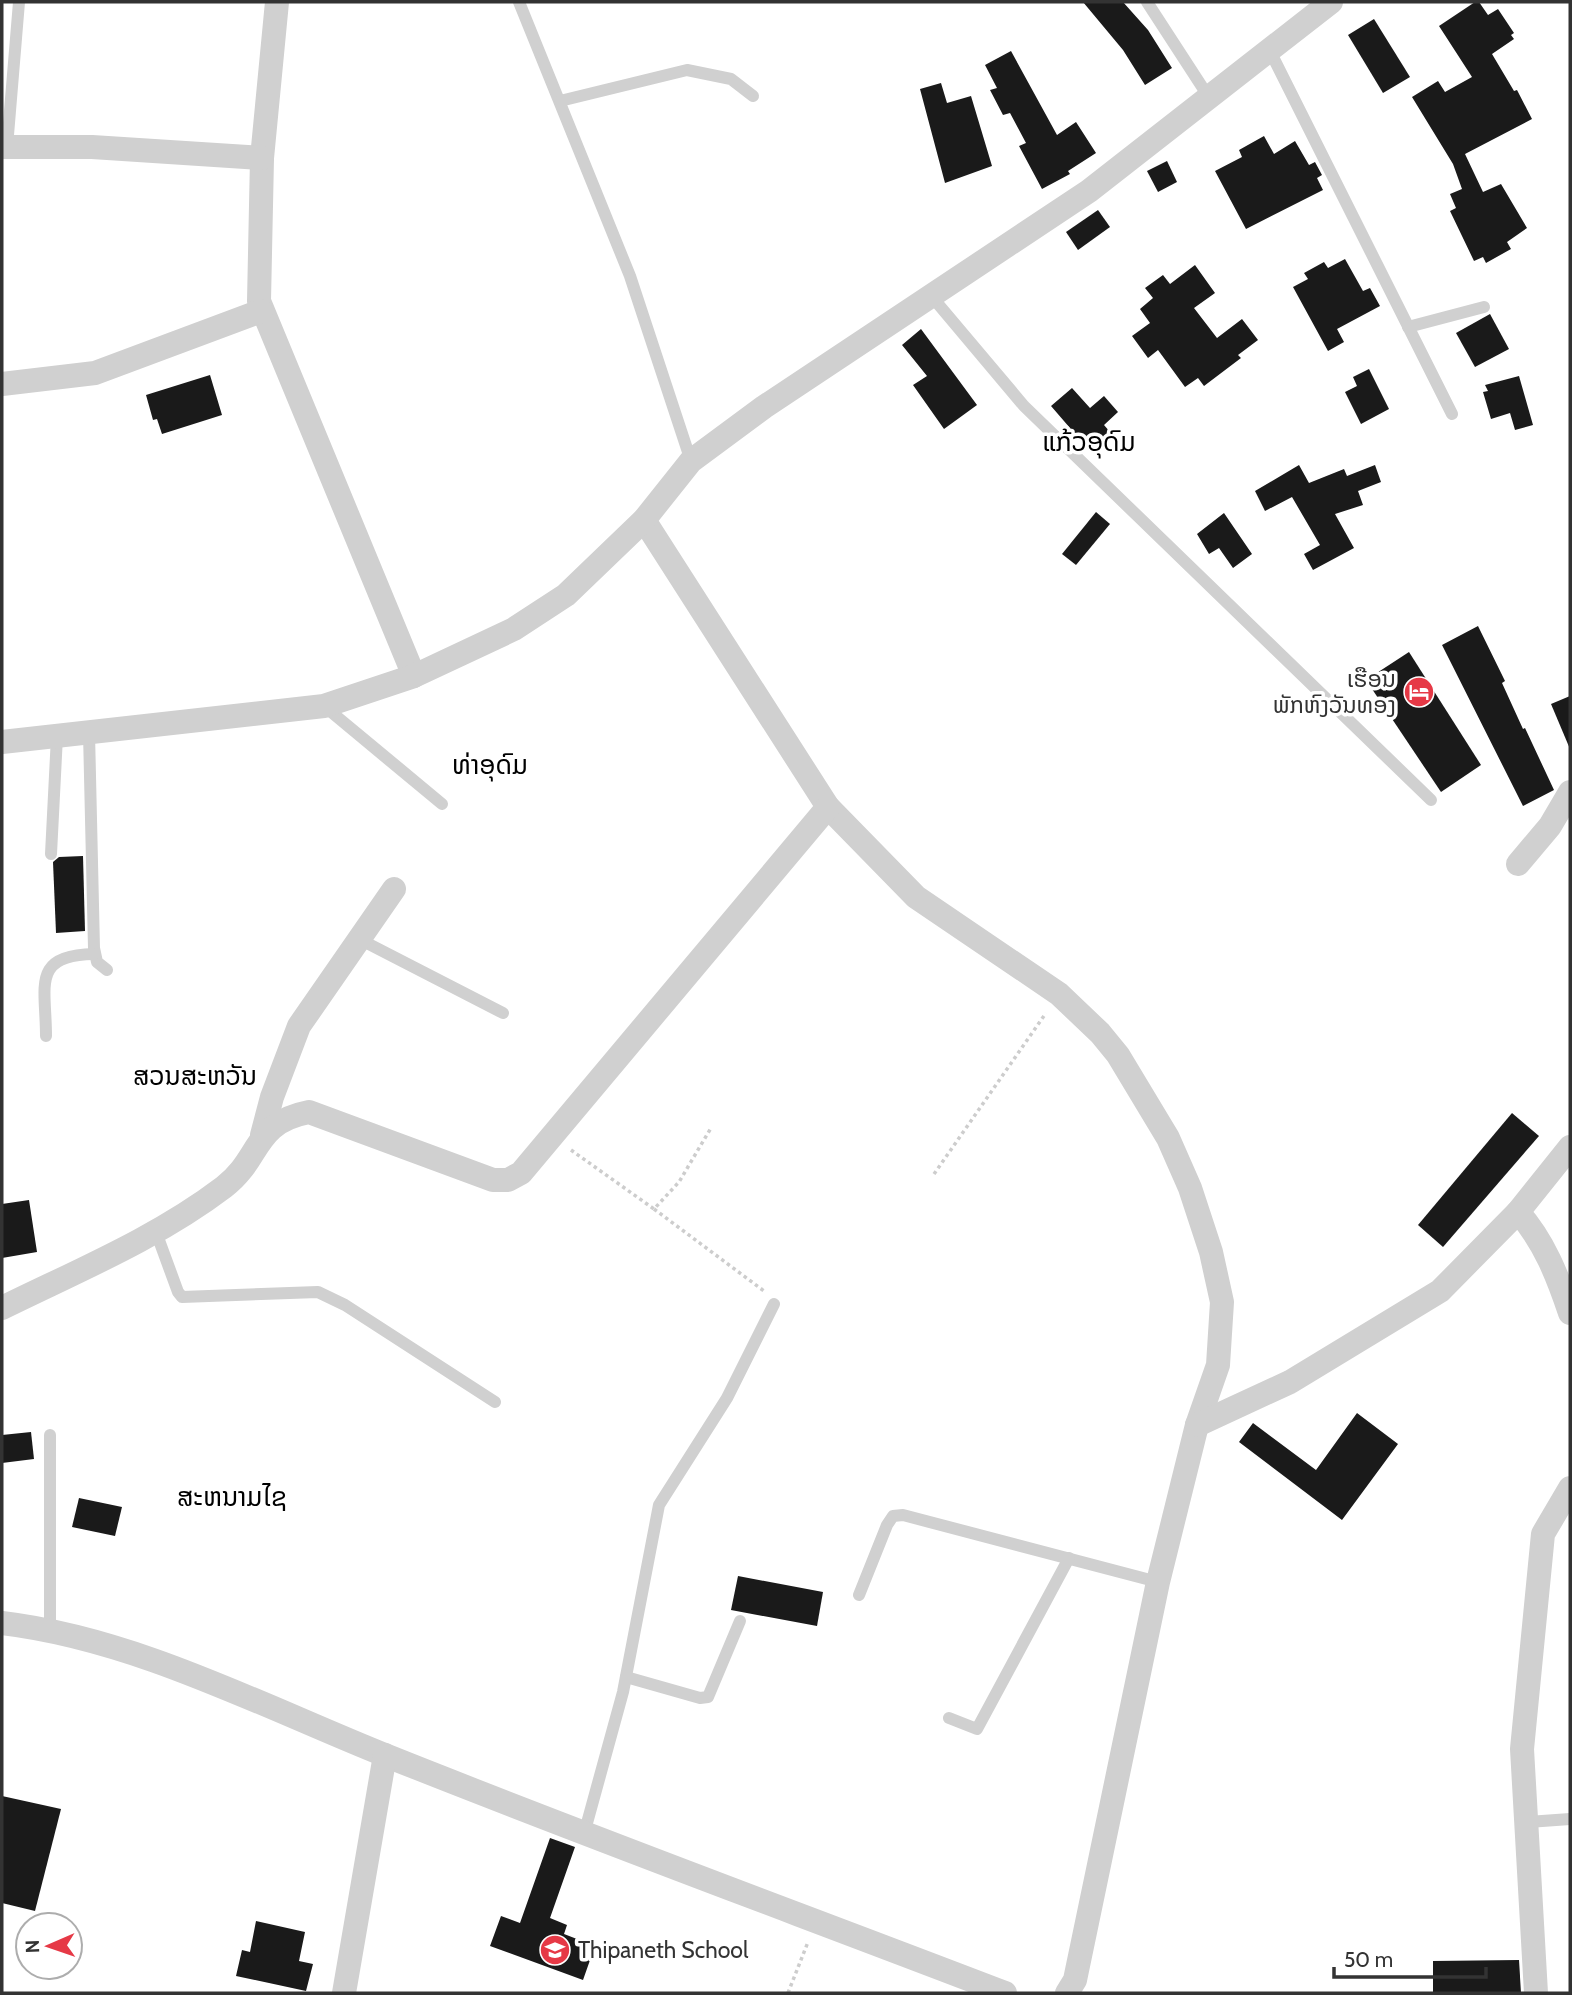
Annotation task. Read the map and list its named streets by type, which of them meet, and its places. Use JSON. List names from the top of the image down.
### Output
{
  "districts": [
    "ແກ້ວອຸດົມ",
    "ທ່າອຸດົມ",
    "ສວນສະຫວັນ",
    "ສະຫນາມໄຊ"
  ],
  "places": {
    "hotel": ["ເຮືອນ ພັກຫົງວັນທອງ"],
    "school or university": ["Thipaneth School"]
  },
  "scale_bar": "50 m",
  "north": "left"
}
